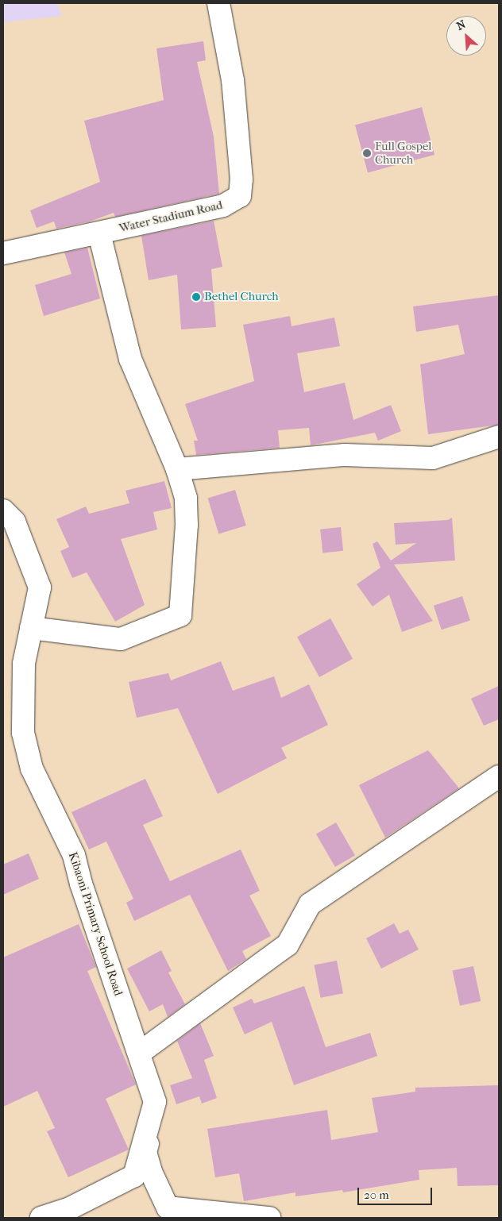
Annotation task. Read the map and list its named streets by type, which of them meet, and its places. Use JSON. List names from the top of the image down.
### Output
{
  "streets": {
    "street": ["Water Stadium Road", "Kibaoni Primary School Road"]
  },
  "places": ["Full Gospel Church", "Bethel Church"],
  "scale_bar": "20 m",
  "north": "top left"
}
